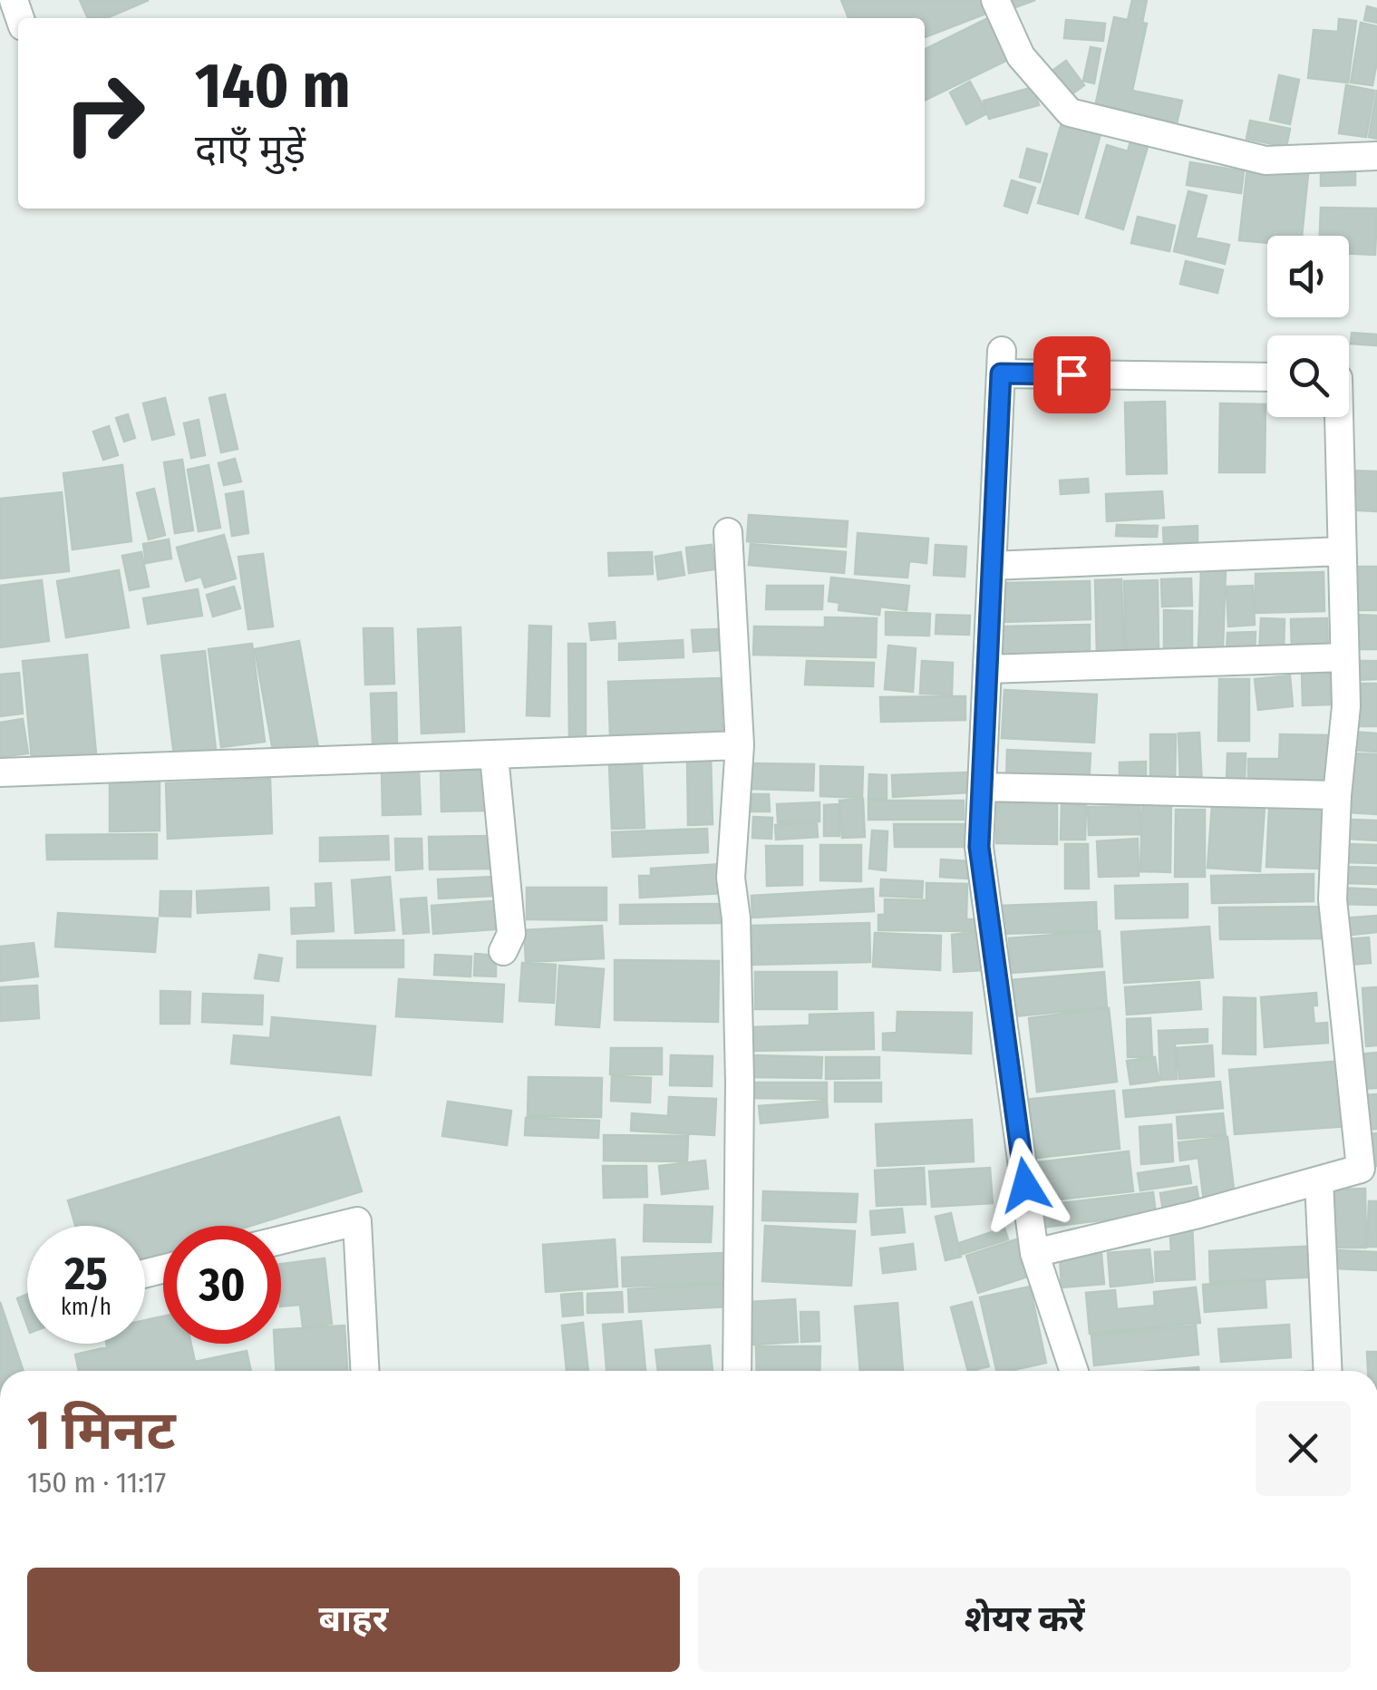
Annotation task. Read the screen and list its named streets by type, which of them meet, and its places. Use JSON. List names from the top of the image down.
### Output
{
  "page": {
    "turn": ["140 m", "दाएँ मुड़ें"],
    "speed": "25 km/h",
    "limit": "30",
    "heading": ["1 मिनट", "150 m · 11:17"],
    "buttons": ["बाहर", "शेयर करें"]
  }
}
